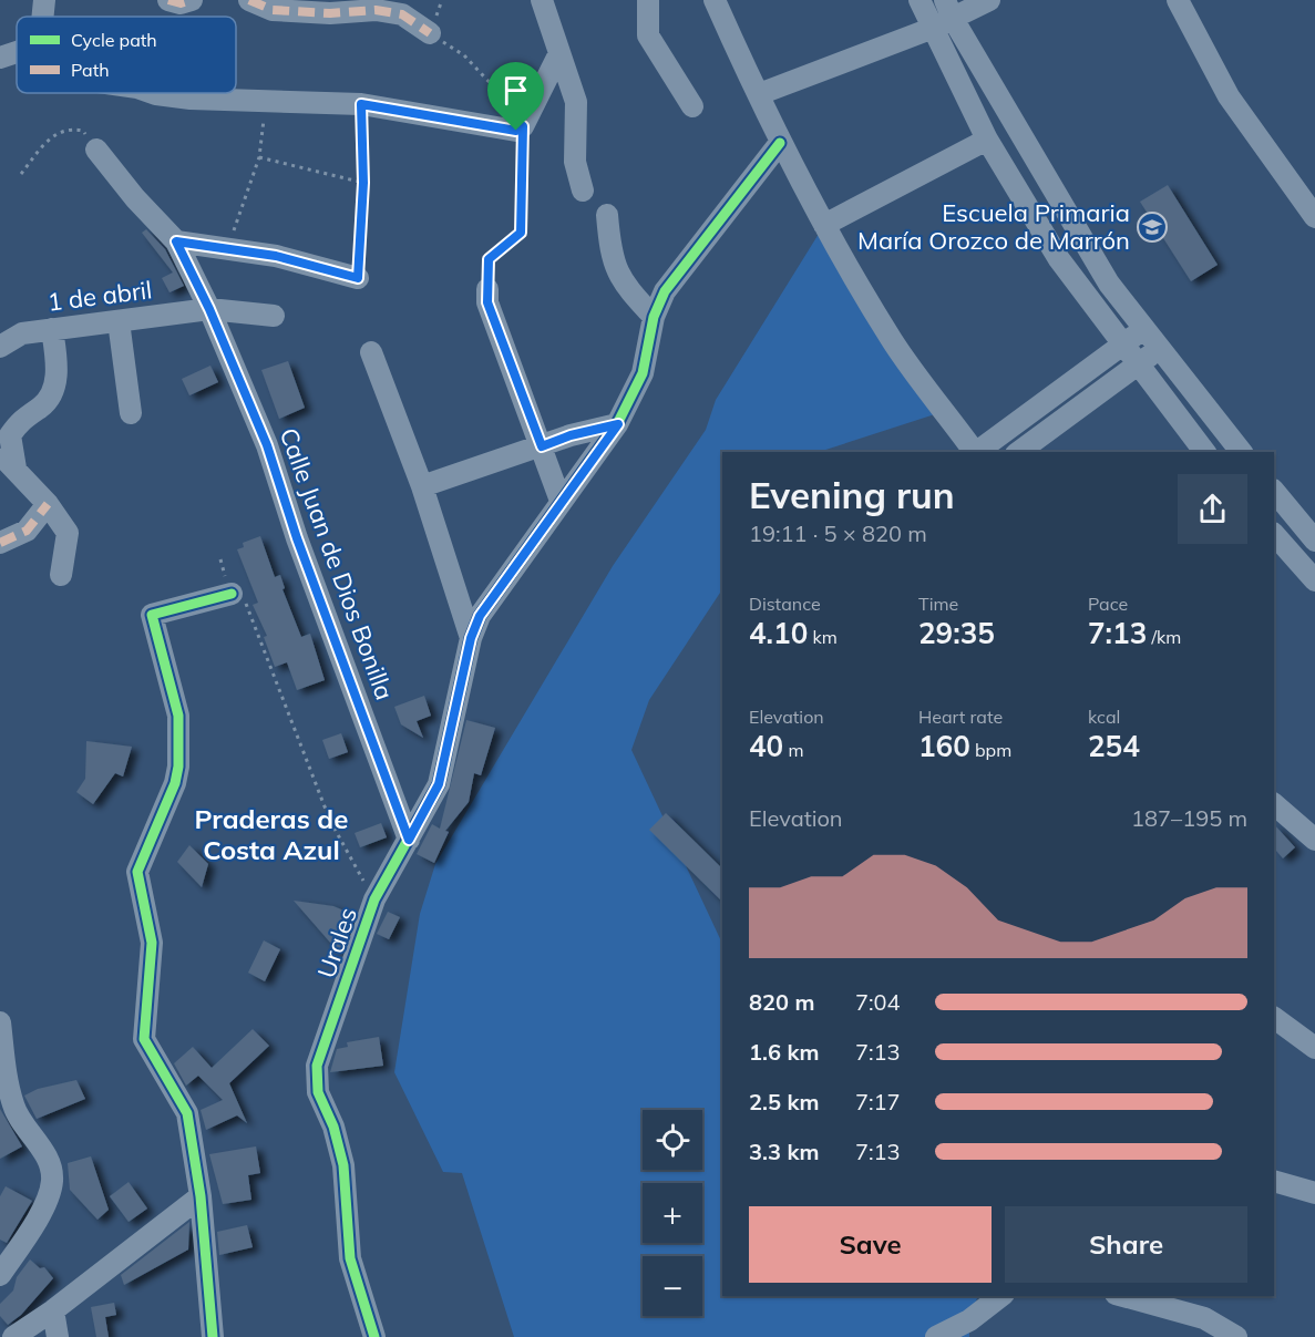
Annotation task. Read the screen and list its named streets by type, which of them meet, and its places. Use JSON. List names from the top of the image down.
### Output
{
  "streets": {
    "street": ["1 de abril", "Calle Juan de Dios Bonilla", "Urales"]
  },
  "crossings": [
    ["1 de abril", "Calle Juan de Dios Bonilla"],
    ["Calle Juan de Dios Bonilla", "Urales"]
  ],
  "districts": ["Praderas de Costa Azul"],
  "places": {
    "school or university": ["Escuela Primaria María Orozco de Marrón"]
  },
  "legend": ["Cycle path", "Path"],
  "page": {
    "heading": ["Evening run", "19:11 · 5 × 820 m"],
    "stats": [
      ["Distance", "4.10 km"],
      ["Time", "29:35"],
      ["Pace", "7:13 /km"],
      ["Elevation", "40 m"],
      ["Heart rate", "160 bpm"],
      ["kcal", "254"]
    ],
    "chart": ["Elevation", "187–195 m"],
    "list": [
      {
        "name": "820 m",
        "note": "7:04"
      },
      {
        "name": "1.6 km",
        "note": "7:13"
      },
      {
        "name": "2.5 km",
        "note": "7:17"
      },
      {
        "name": "3.3 km",
        "note": "7:13"
      }
    ],
    "map_buttons": ["+", "−"],
    "buttons": ["Save", "Share"]
  }
}
